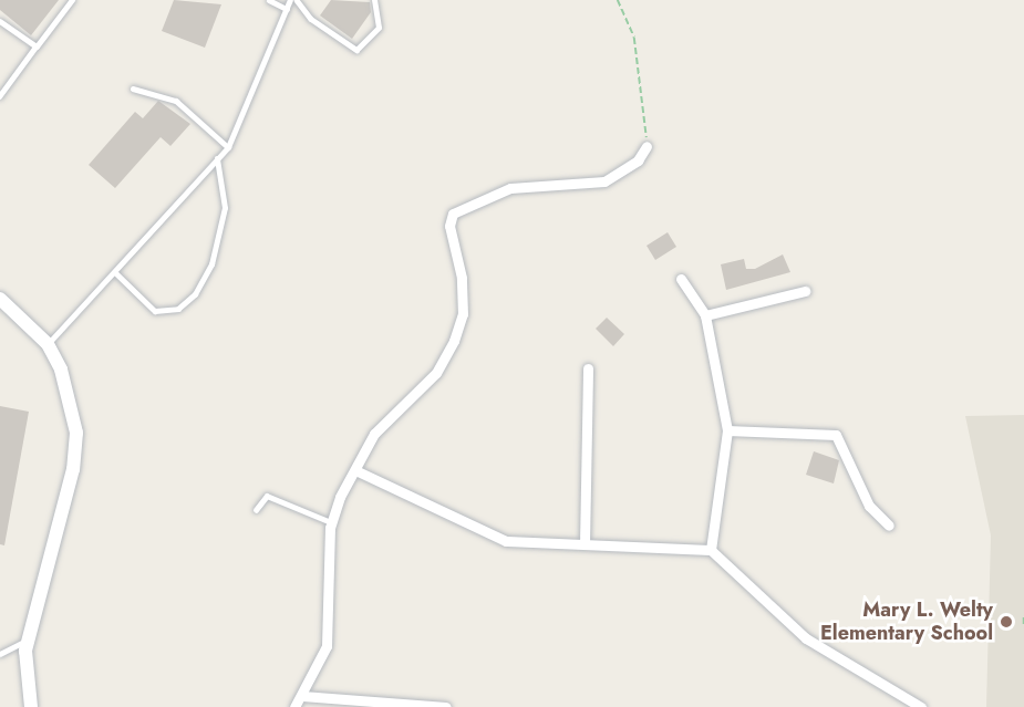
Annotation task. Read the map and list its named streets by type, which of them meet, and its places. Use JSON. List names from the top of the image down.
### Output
{
  "places": ["Mary L. Welty Elementary School"]
}
